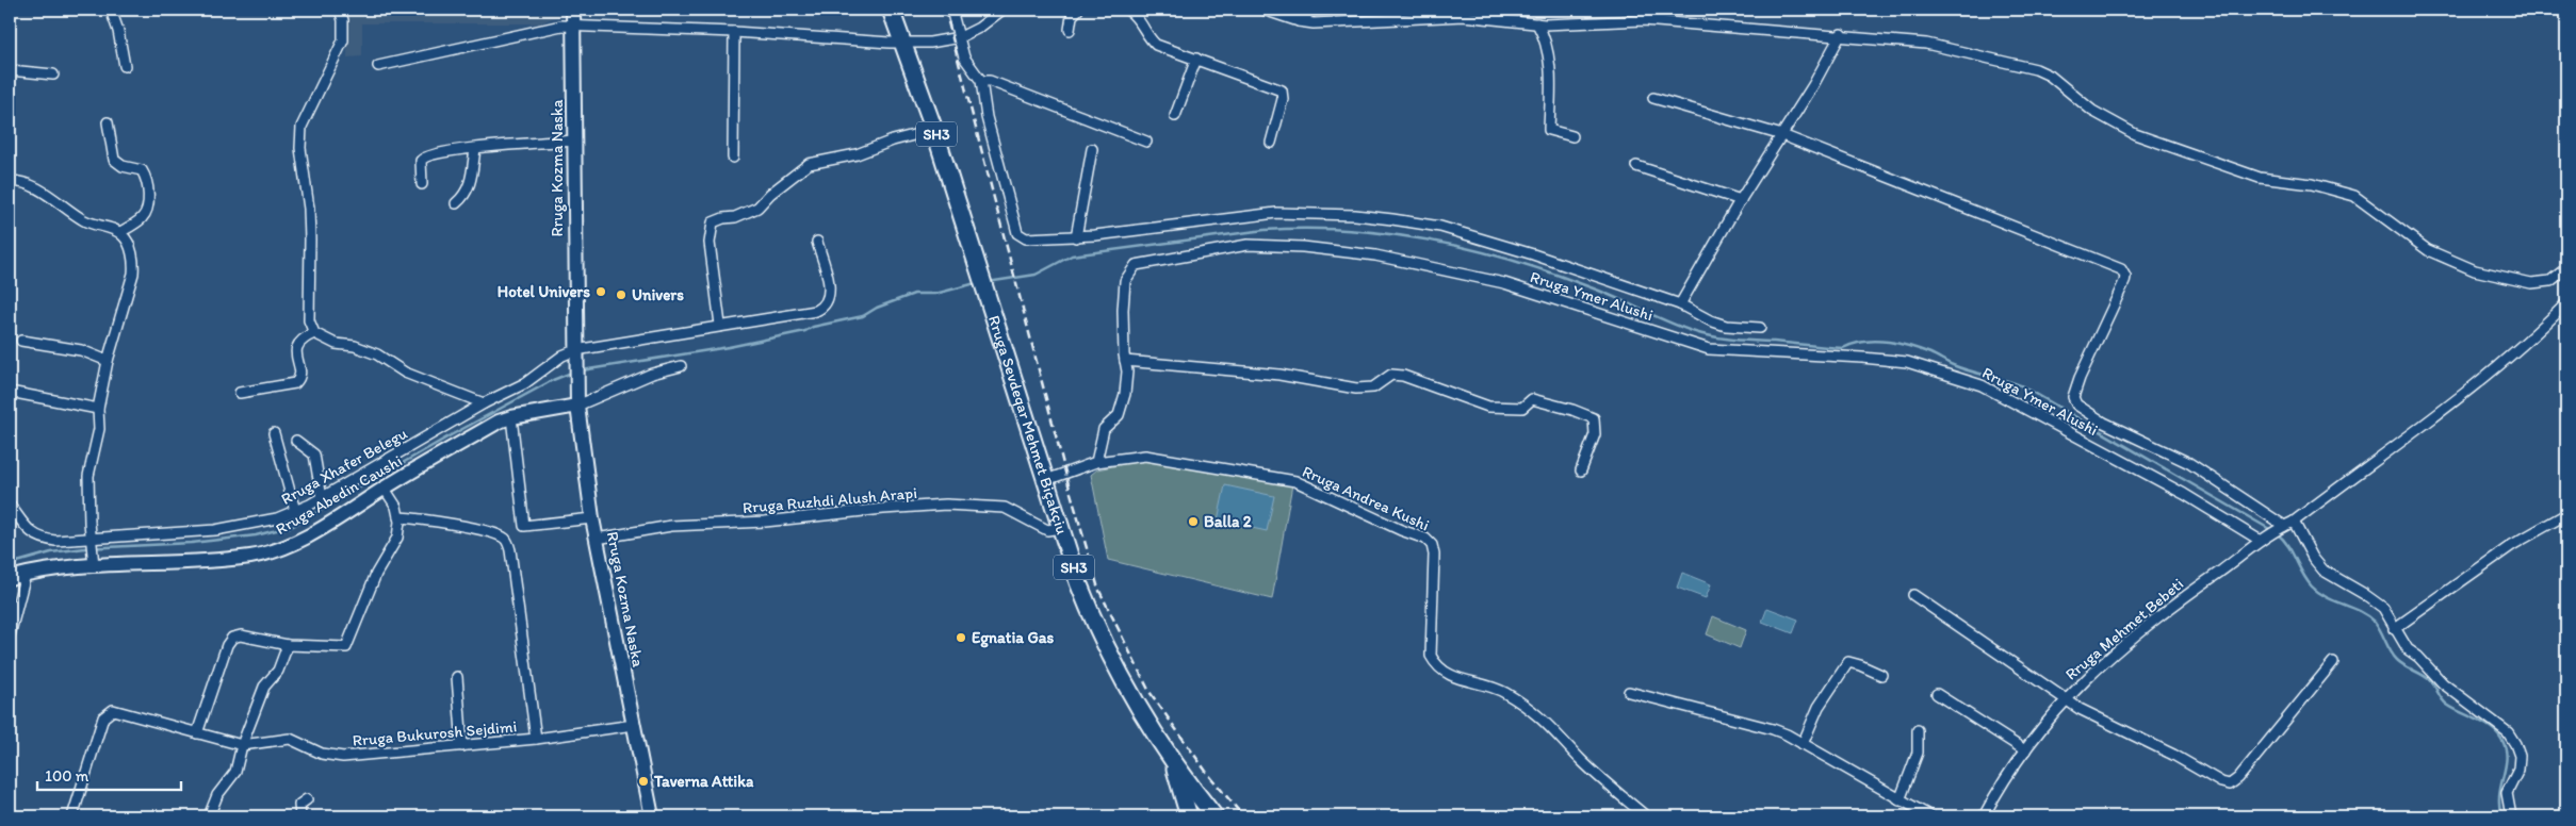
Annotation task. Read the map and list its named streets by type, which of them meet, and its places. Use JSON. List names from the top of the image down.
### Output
{
  "streets": {
    "main road": [
      "SH3",
      "Rruga Kozma Naska",
      "Rruga Sevdeqar Mehmet Biçakçiu",
      "Rruga Abedin Caushi"
    ],
    "street": [
      "Rruga Ymer Alushi",
      "Rruga Xhafer Belegu",
      "Rruga Andrea Kushi",
      "Rruga Ruzhdi Alush Arapi",
      "Rruga Mehmet Bebeti",
      "Rruga Bukurosh Sejdimi"
    ]
  },
  "crossings": [
    ["Rruga Kozma Naska", "Rruga Xhafer Belegu"],
    ["Rruga Kozma Naska", "Rruga Abedin Caushi"],
    ["Rruga Kozma Naska", "Rruga Ruzhdi Alush Arapi"],
    ["Rruga Kozma Naska", "Rruga Bukurosh Sejdimi"],
    ["Rruga Ymer Alushi", "Rruga Andrea Kushi"],
    ["Rruga Ymer Alushi", "Rruga Mehmet Bebeti"],
    ["Rruga Sevdeqar Mehmet Biçakçiu", "Rruga Ruzhdi Alush Arapi"]
  ],
  "places": [
    "Hotel Univers",
    "Univers",
    "Balla 2",
    "Egnatia Gas",
    "Taverna Attika"
  ],
  "scale_bar": "100 m"
}
